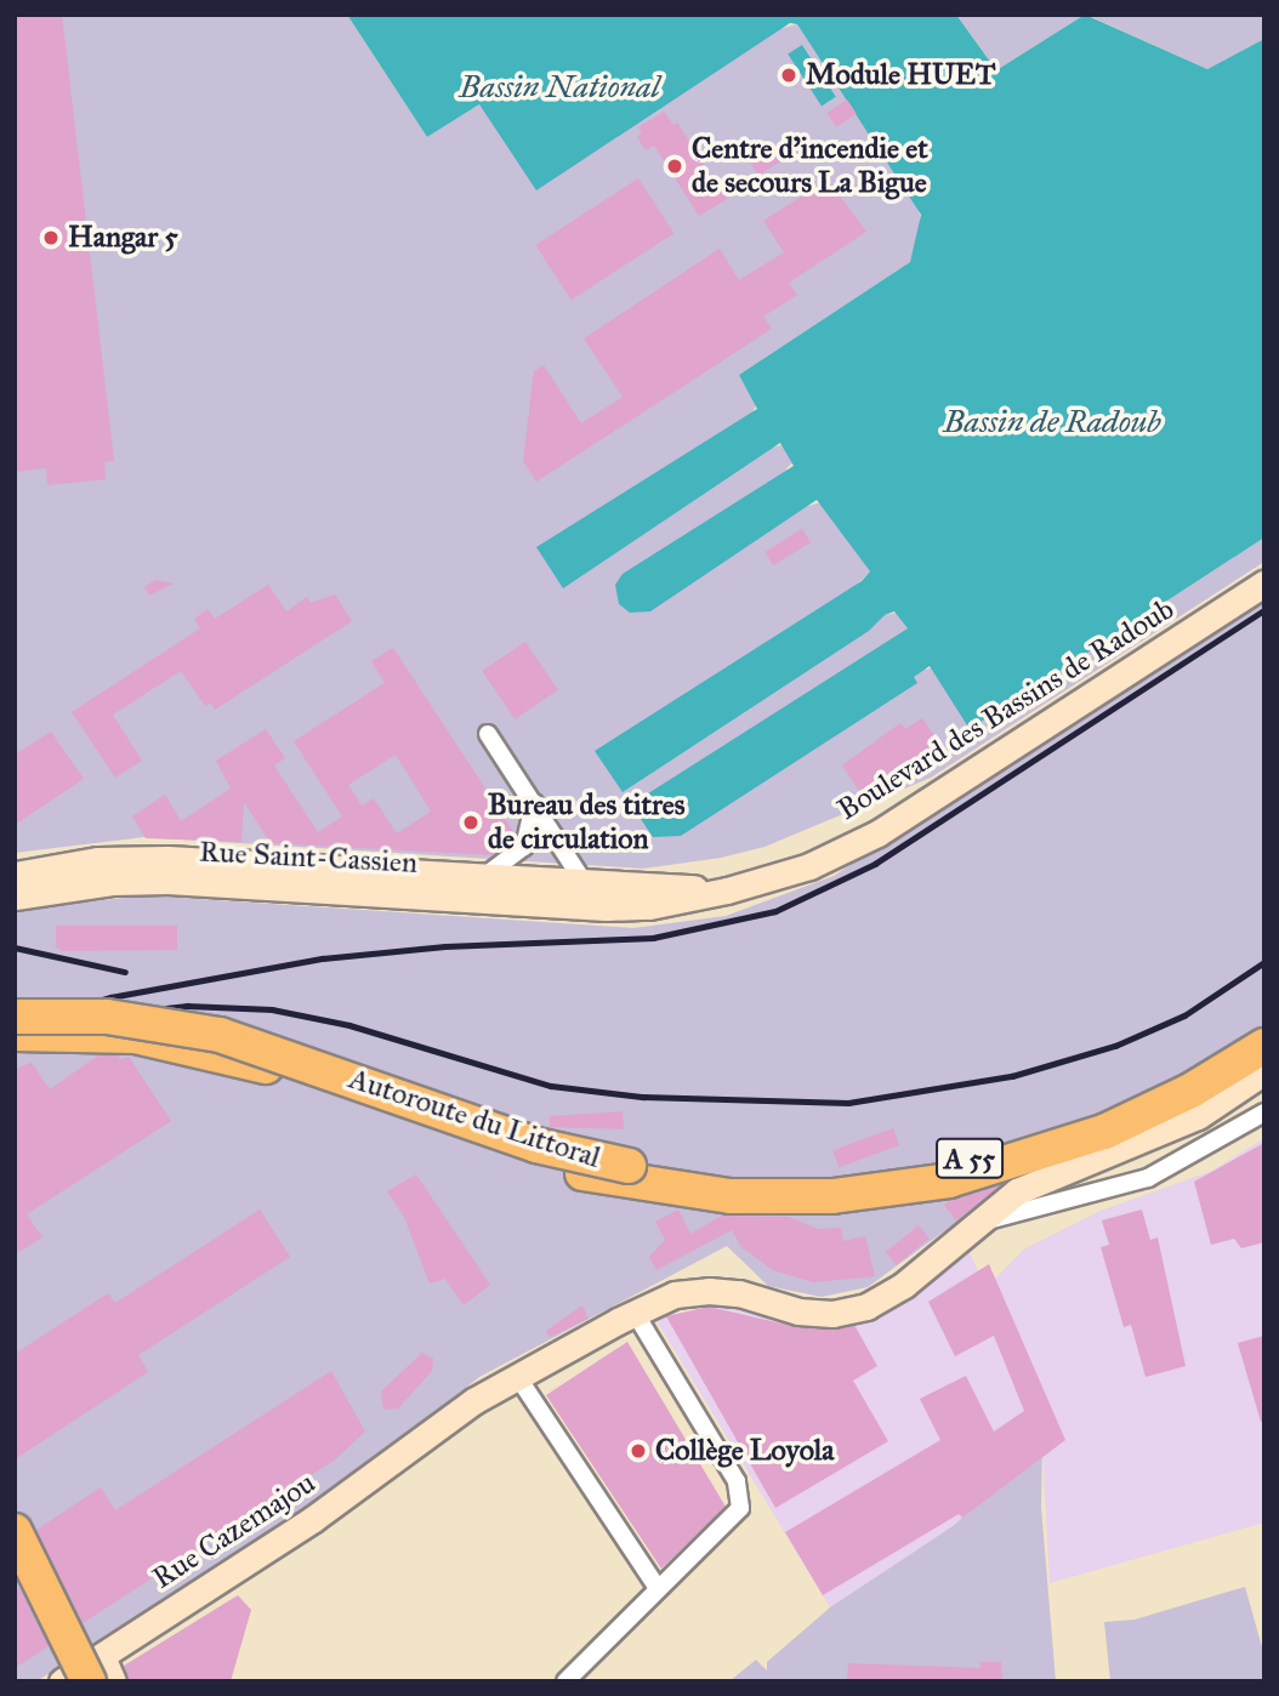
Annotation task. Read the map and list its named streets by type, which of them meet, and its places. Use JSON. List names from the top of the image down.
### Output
{
  "streets": {
    "highway": ["Autoroute du Littoral", "A 55"],
    "street": ["Boulevard des Bassins de Radoub", "Rue Saint-Cassien", "Rue Cazemajou"]
  },
  "crossings": [
    ["Boulevard des Bassins de Radoub", "Rue Saint-Cassien"]
  ],
  "water": ["Bassin National", "Bassin de Radoub"],
  "places": [
    "Module HUET",
    "Centre d'incendie et de secours La Bigue",
    "Hangar 5",
    "Bureau des titres de circulation",
    "Collège Loyola"
  ]
}
